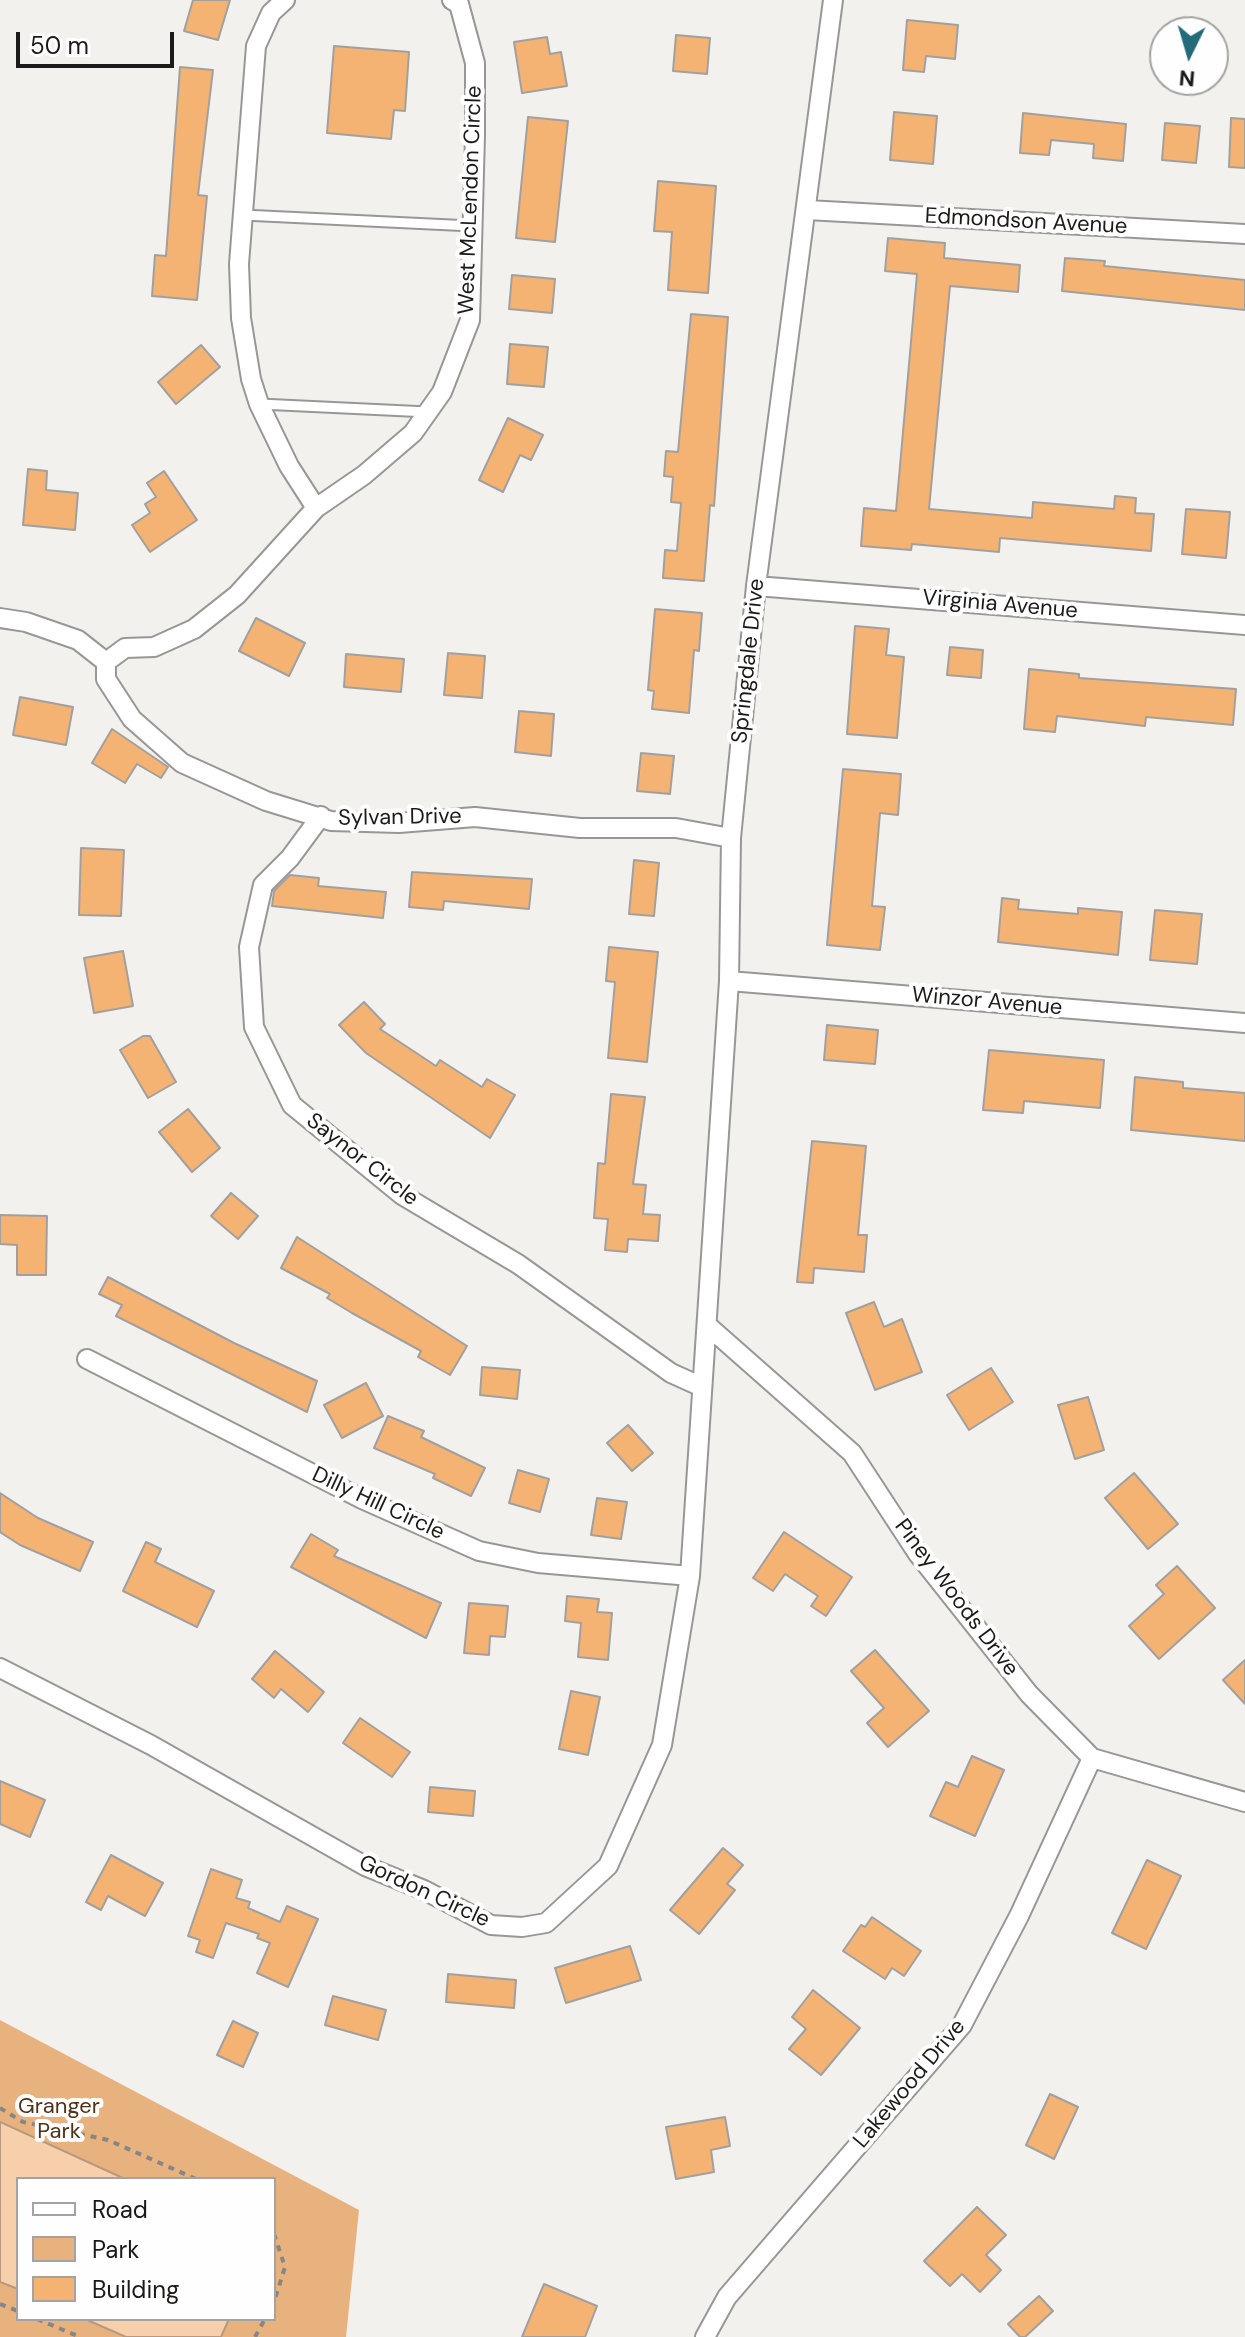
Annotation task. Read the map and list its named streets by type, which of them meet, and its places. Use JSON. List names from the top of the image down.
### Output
{
  "streets": {
    "street": [
      "West McLendon Circle",
      "Edmondson Avenue",
      "Virginia Avenue",
      "Springdale Drive",
      "Sylvan Drive",
      "Winzor Avenue",
      "Saynor Circle",
      "Dilly Hill Circle",
      "Piney Woods Drive",
      "Gordon Circle",
      "Lakewood Drive"
    ]
  },
  "crossings": [
    ["West McLendon Circle", "Sylvan Drive"],
    ["Edmondson Avenue", "Springdale Drive"],
    ["Virginia Avenue", "Springdale Drive"],
    ["Springdale Drive", "Sylvan Drive"],
    ["Springdale Drive", "Winzor Avenue"],
    ["Springdale Drive", "Piney Woods Drive"],
    ["Springdale Drive", "Gordon Circle"],
    ["Sylvan Drive", "Saynor Circle"],
    ["Saynor Circle", "Gordon Circle"],
    ["Dilly Hill Circle", "Gordon Circle"],
    ["Piney Woods Drive", "Gordon Circle"],
    ["Piney Woods Drive", "Lakewood Drive"]
  ],
  "parks": ["Granger Park"],
  "legend": ["Road", "Park", "Building"],
  "scale_bar": "50 m",
  "north": "bottom"
}
